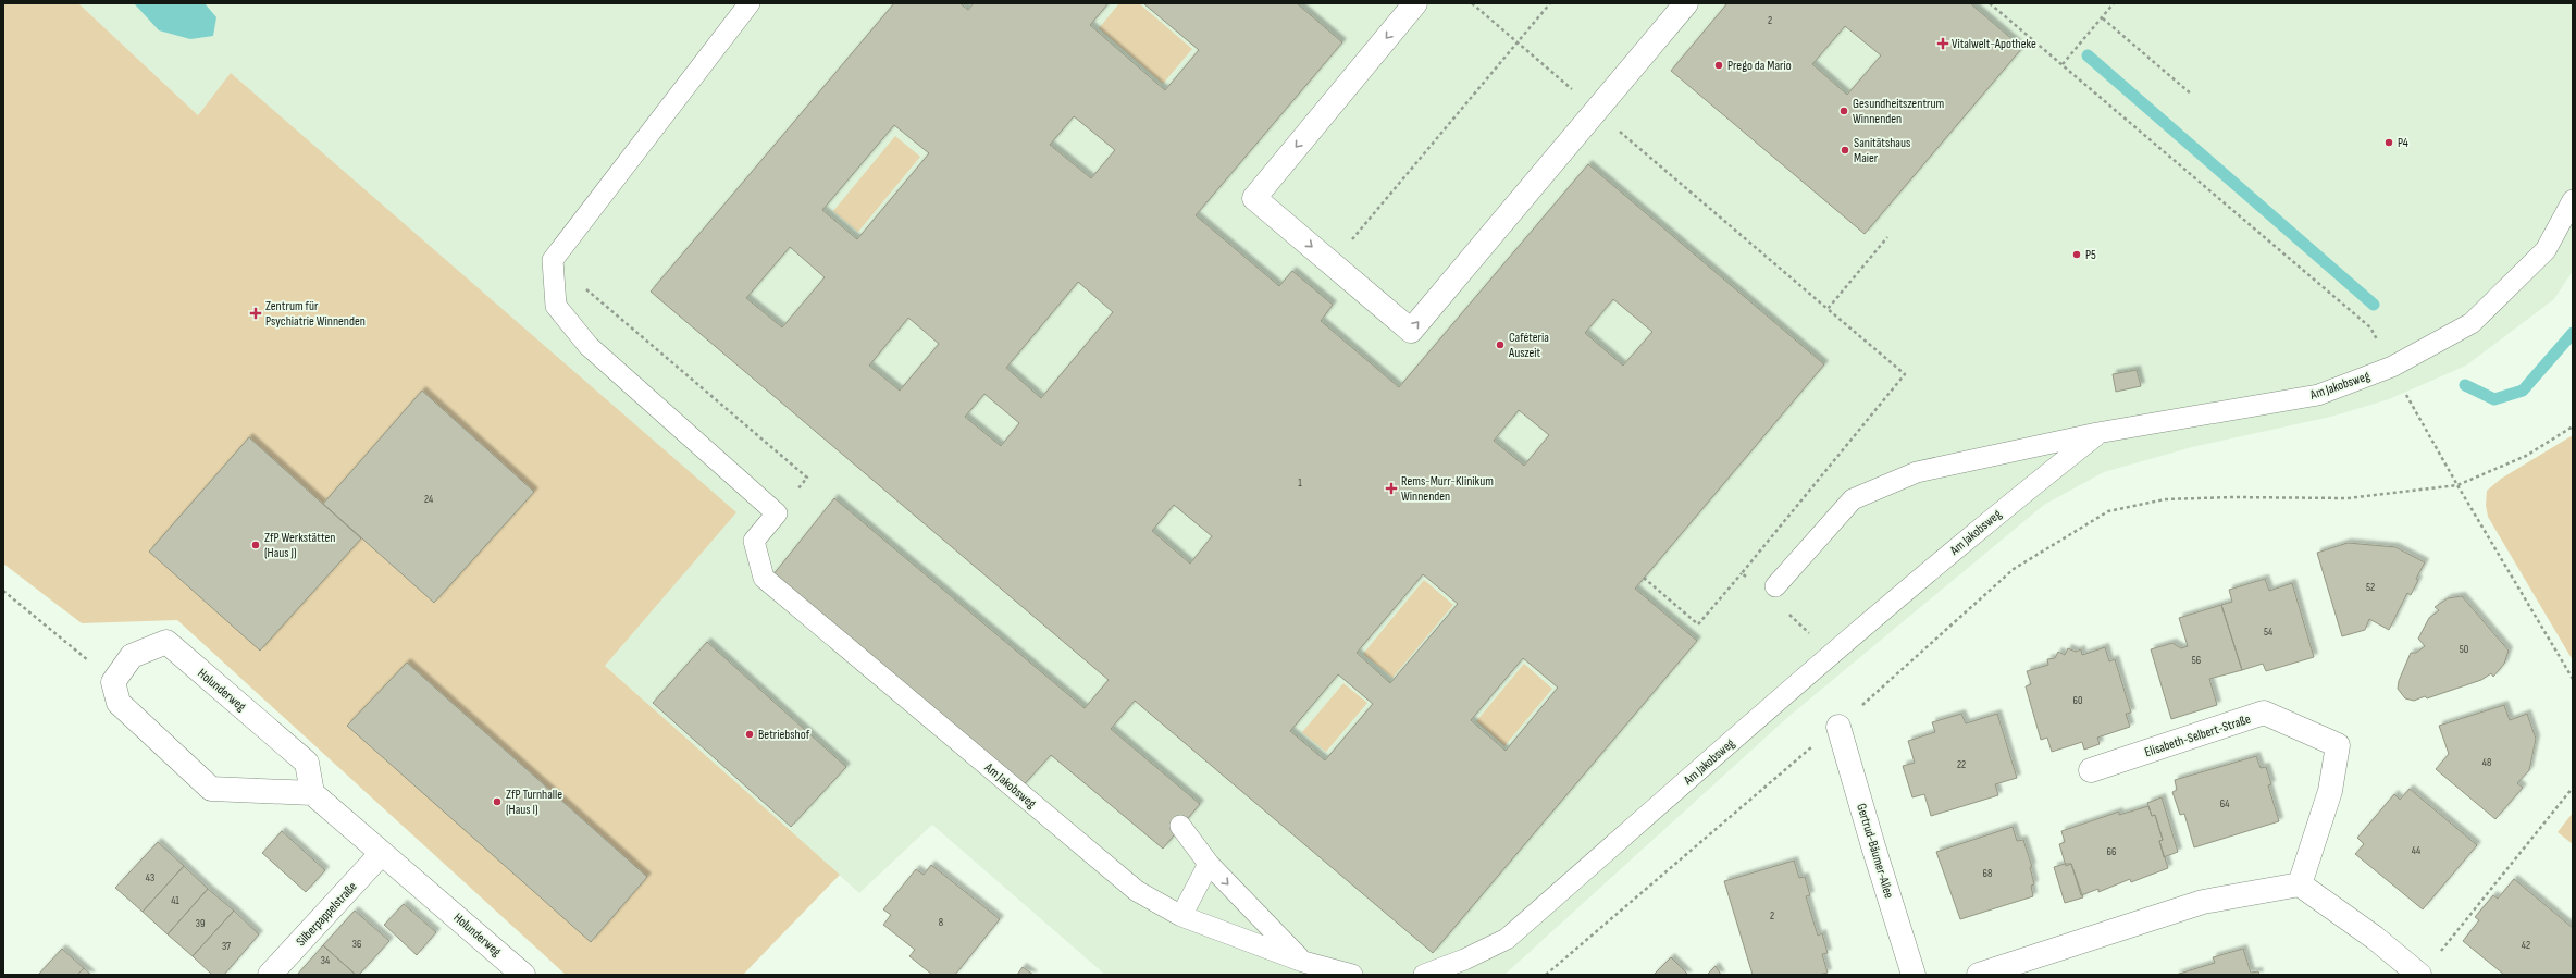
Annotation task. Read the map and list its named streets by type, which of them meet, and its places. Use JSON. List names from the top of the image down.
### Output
{
  "streets": {
    "street": [
      "Holunderweg",
      "Elisabeth-Selbert-Straße",
      "Gertrud-Bäumer-Allee",
      "Silberpappelstraße"
    ],
    "lane": ["Am Jakobsweg"]
  },
  "crossings": [
    ["Holunderweg", "Silberpappelstraße"]
  ],
  "places": {
    "health": ["Vitalwelt-Apotheke", "Zentrum für Psychiatrie Winnenden", "Rems-Murr-Klinikum Winnenden"],
    "other": [
      "Prego da Mario",
      "Gesundheitszentrum Winnenden",
      "P4",
      "Sanitätshaus Maier",
      "P5",
      "Caféteria Auszeit",
      "ZfP Werkstätten (Haus J)",
      "Betriebshof",
      "ZfP Turnhalle (Haus I)"
    ]
  },
  "house_numbers": [
    "2",
    "1",
    "24",
    "52",
    "54",
    "50",
    "56",
    "60",
    "48",
    "22",
    "64",
    "44",
    "66",
    "68",
    "43",
    "41",
    "2",
    "8",
    "39",
    "36",
    "42",
    "37",
    "34"
  ]
}
